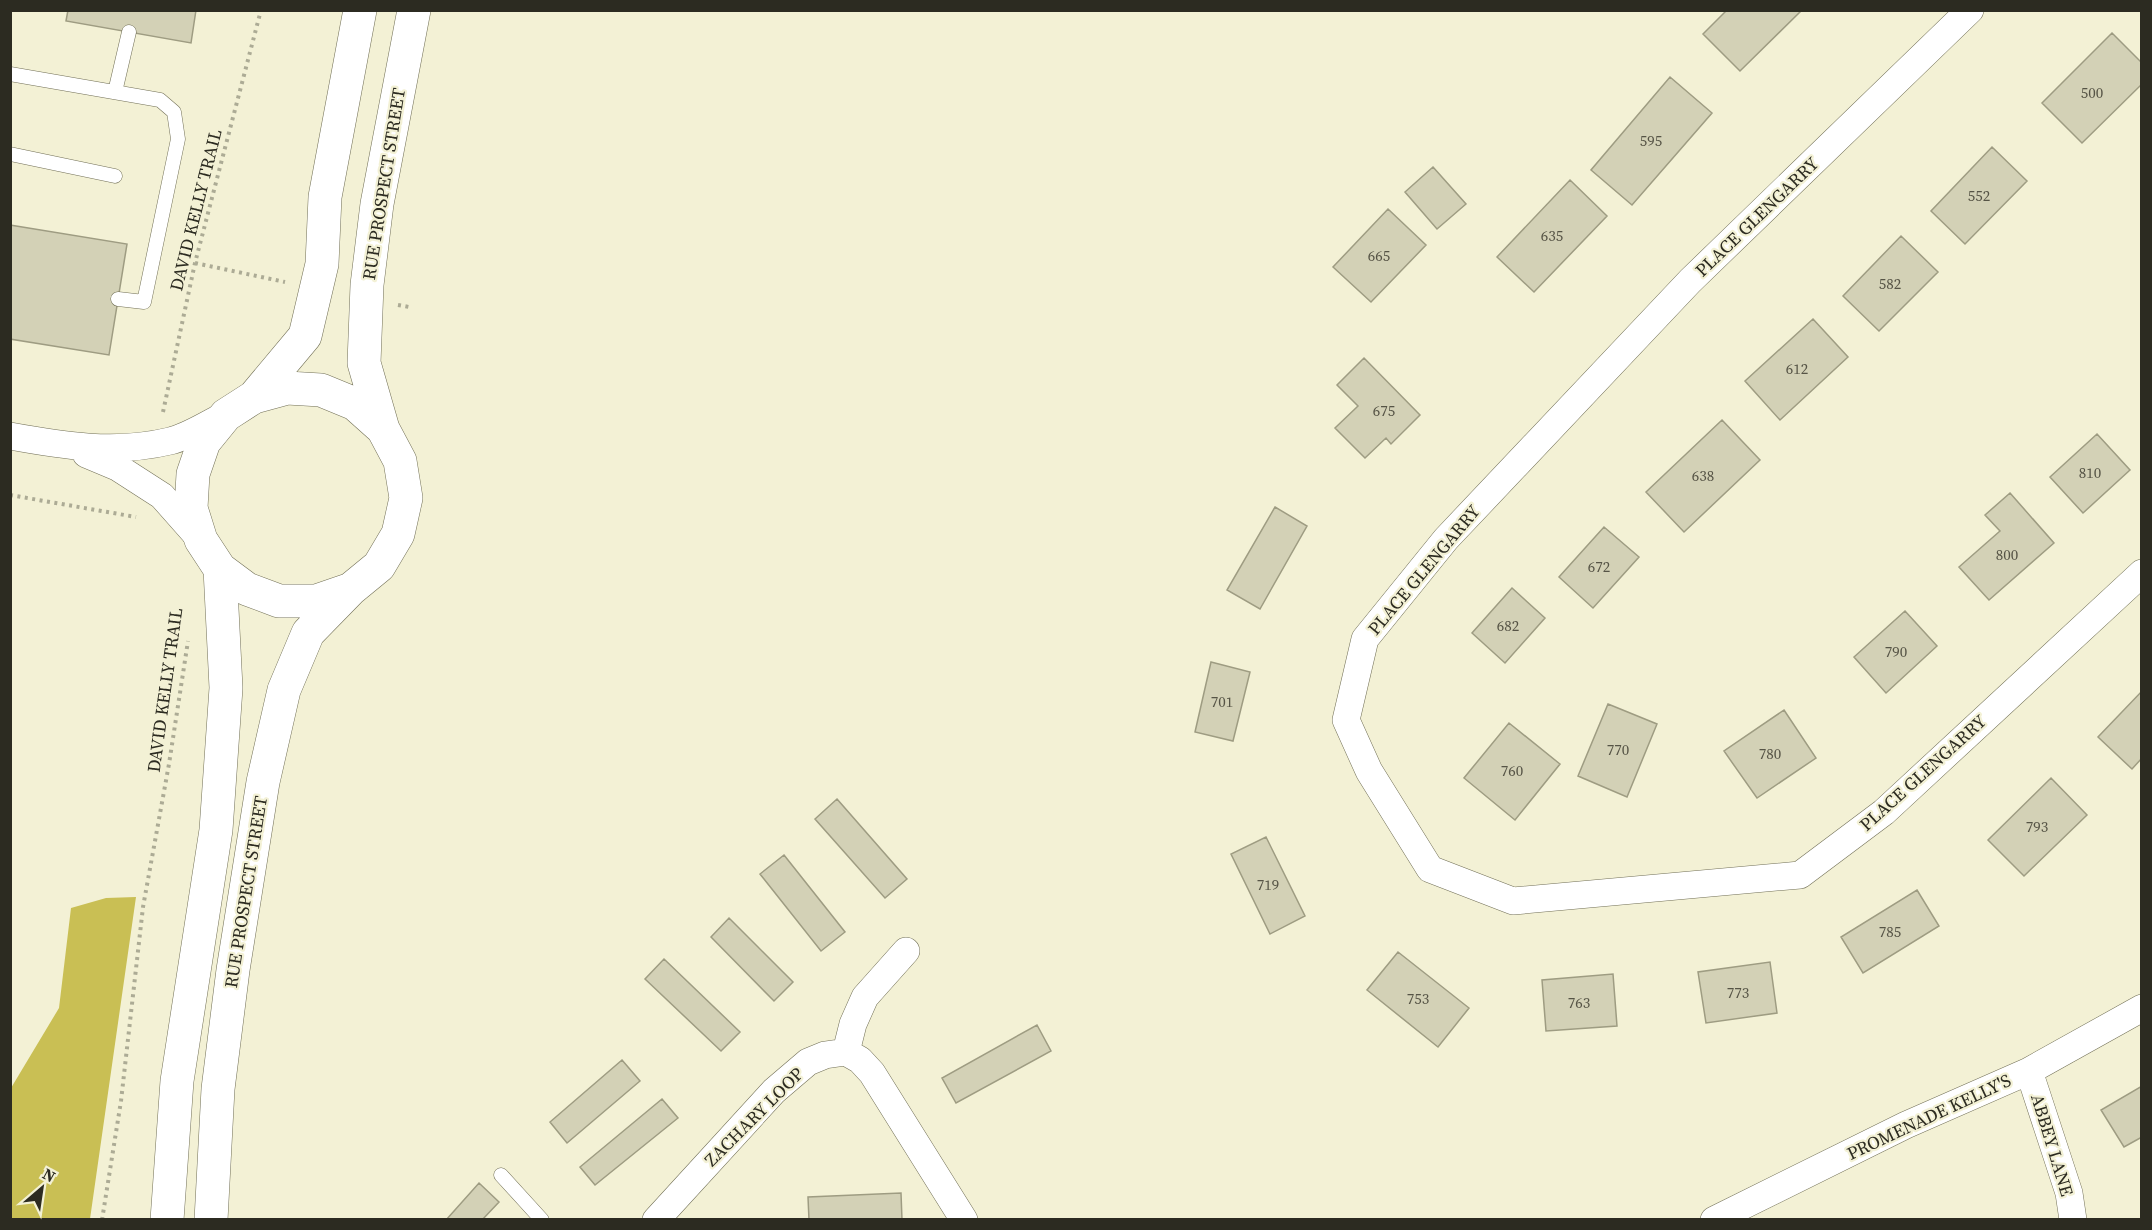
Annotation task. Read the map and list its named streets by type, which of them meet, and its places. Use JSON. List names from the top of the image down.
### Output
{
  "streets": {
    "main road": ["RUE PROSPECT STREET"],
    "street": [
      "PLACE GLENGARRY",
      "ZACHARY LOOP",
      "PROMENADE KELLY'S",
      "ABBEY LANE"
    ],
    "path": ["DAVID KELLY TRAIL"]
  },
  "crossings": [
    ["PROMENADE KELLY'S", "ABBEY LANE"]
  ],
  "house_numbers": [
    "500",
    "595",
    "552",
    "635",
    "665",
    "582",
    "612",
    "675",
    "810",
    "638",
    "800",
    "672",
    "682",
    "790",
    "701",
    "770",
    "780",
    "760",
    "793",
    "719",
    "785",
    "773",
    "753",
    "763"
  ],
  "north": "top right"
}
